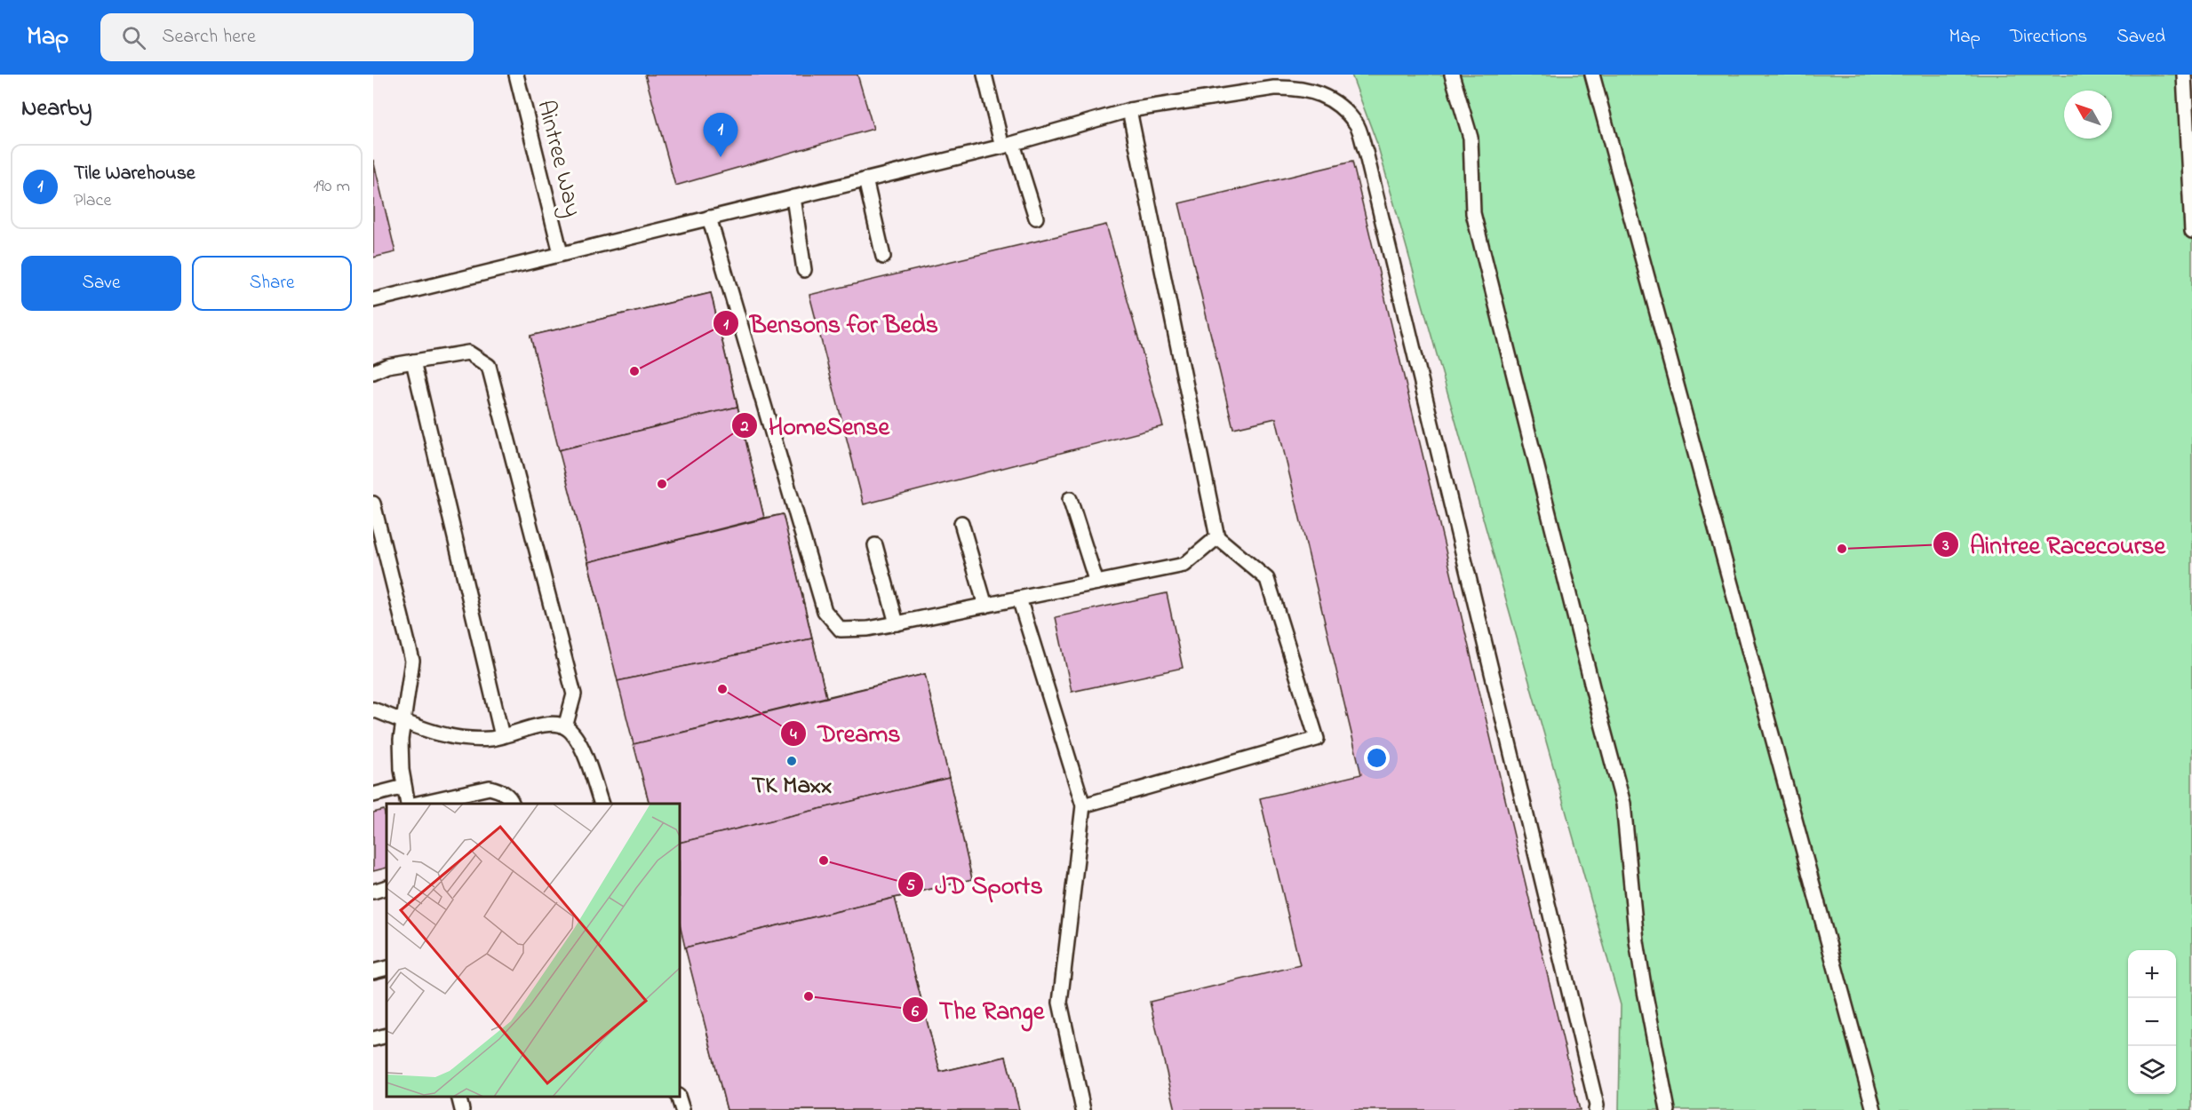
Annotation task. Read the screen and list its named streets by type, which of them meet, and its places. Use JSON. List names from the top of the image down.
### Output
{
  "streets": {
    "lane": ["Aintree Way"]
  },
  "places": [
    "Bensons for Beds",
    "HomeSense",
    "Aintree Racecourse",
    "Dreams",
    "TK Maxx",
    "JD Sports",
    "The Range"
  ],
  "north": "top left",
  "page": {
    "header": "Map",
    "search": "Search here",
    "nav": ["Map", "Directions", "Saved"],
    "heading": "Nearby",
    "pins": "1",
    "list": [
      {
        "mark": "1",
        "name": "Tile Warehouse",
        "note": "Place",
        "value": "190 m"
      }
    ],
    "buttons": ["Save", "Share"],
    "map_buttons": ["+", "−"]
  }
}
